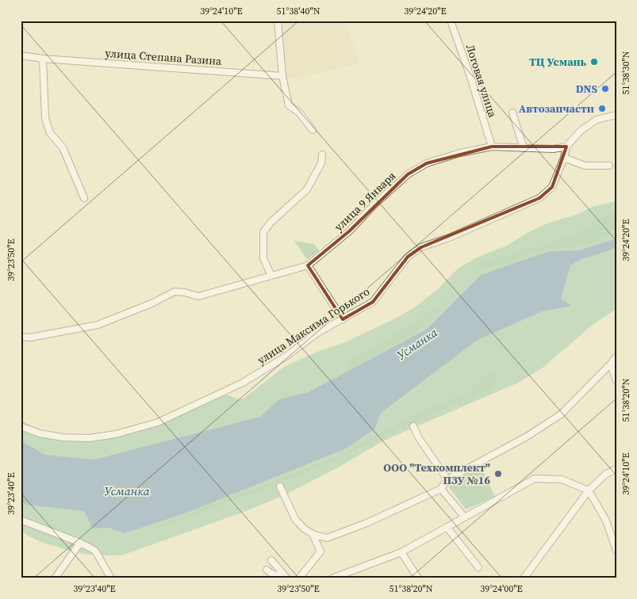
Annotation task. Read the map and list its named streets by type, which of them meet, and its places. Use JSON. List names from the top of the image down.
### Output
{
  "streets": {
    "street": [
      "улица Степана Разина",
      "Логовая улица",
      "улица 9 Января",
      "улица Максима Горького"
    ]
  },
  "crossings": [
    ["Логовая улица", "улица 9 Января"],
    ["улица 9 Января", "улица Максима Горького"]
  ],
  "water": ["Усманка"],
  "places": [
    "ТЦ Усмань",
    "DNS",
    "Автозапчасти",
    "ООО \"Техкомплект\" ПЗУ №16"
  ],
  "coordinates": [
    "39°24'10\"E",
    "51°38'40\"N",
    "39°24'20\"E",
    "51°38'30\"N",
    "39°23'50\"E",
    "51°38'20\"N",
    "39°23'40\"E",
    "39°24'00\"E"
  ]
}
